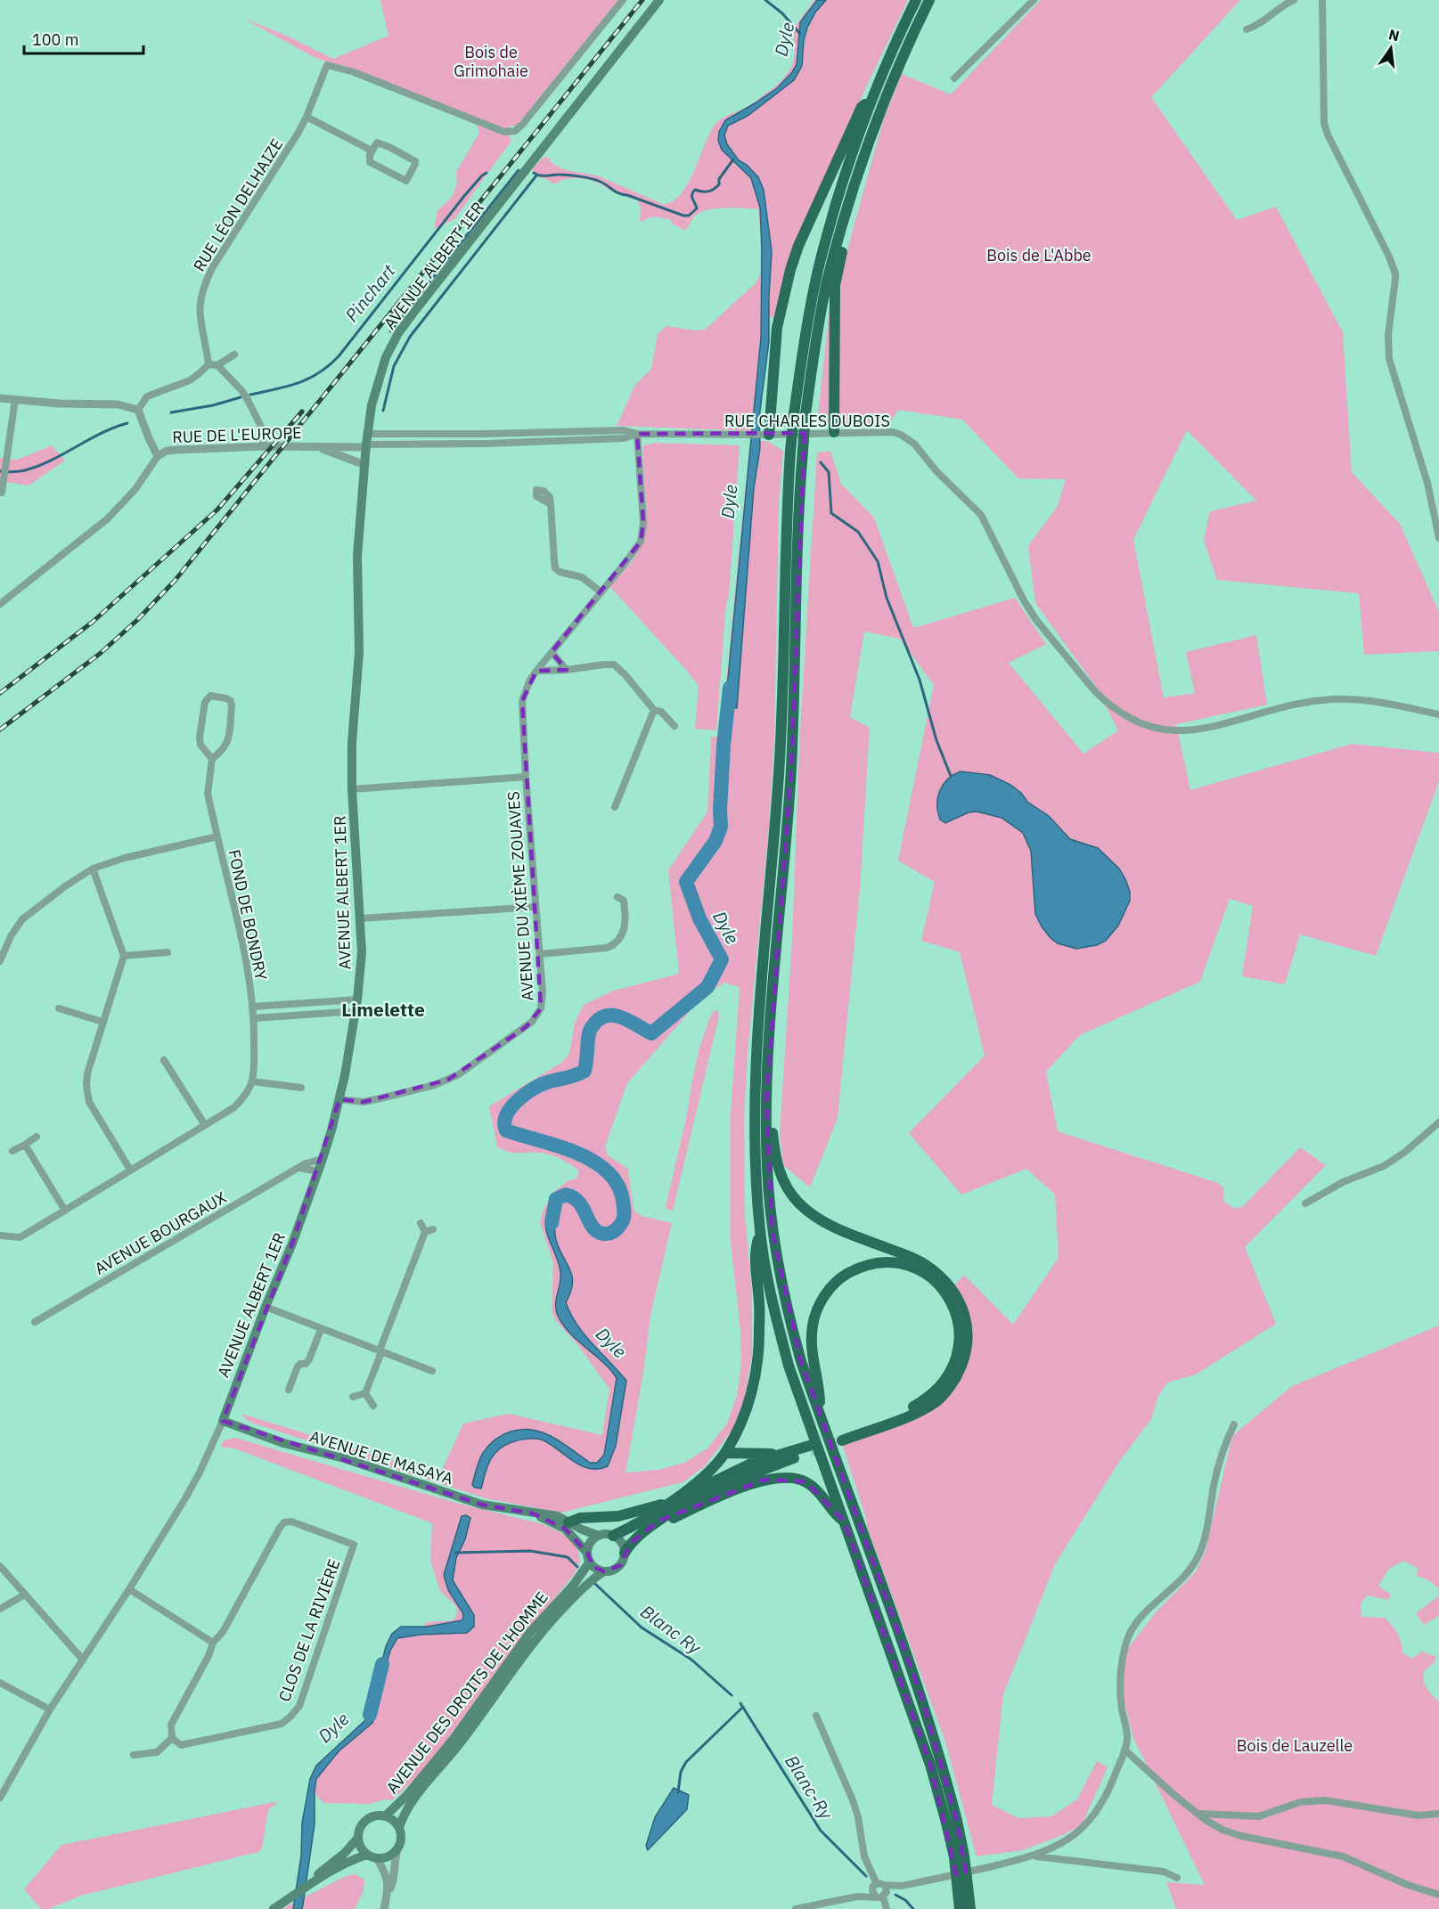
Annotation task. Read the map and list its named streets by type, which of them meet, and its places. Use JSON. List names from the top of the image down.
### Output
{
  "streets": {
    "main road": ["AVENUE ALBERT 1ER", "AVENUE DE MASAYA", "AVENUE DES DROITS DE L'HOMME"],
    "street": [
      "RUE LÉON DELHAIZE",
      "RUE CHARLES DUBOIS",
      "RUE DE L'EUROPE",
      "AVENUE DU XIÈME ZOUAVES",
      "FOND DE BONDRY",
      "AVENUE BOURGAUX",
      "CLOS DE LA RIVIÈRE"
    ]
  },
  "crossings": [
    ["AVENUE ALBERT 1ER", "RUE CHARLES DUBOIS"],
    ["AVENUE ALBERT 1ER", "RUE DE L'EUROPE"],
    ["AVENUE ALBERT 1ER", "AVENUE DU XIÈME ZOUAVES"],
    ["AVENUE ALBERT 1ER", "AVENUE BOURGAUX"],
    ["AVENUE ALBERT 1ER", "AVENUE DE MASAYA"],
    ["RUE CHARLES DUBOIS", "RUE DE L'EUROPE"],
    ["RUE CHARLES DUBOIS", "AVENUE DU XIÈME ZOUAVES"],
    ["AVENUE DE MASAYA", "AVENUE DES DROITS DE L'HOMME"]
  ],
  "districts": ["Limelette"],
  "water": [
    "Dyle",
    "Pinchart",
    "Blanc Ry",
    "Blanc-Ry"
  ],
  "parks": ["Bois de Grimohaie", "Bois de L'Abbe", "Bois de Lauzelle"],
  "scale_bar": "100 m",
  "north": "top"
}
